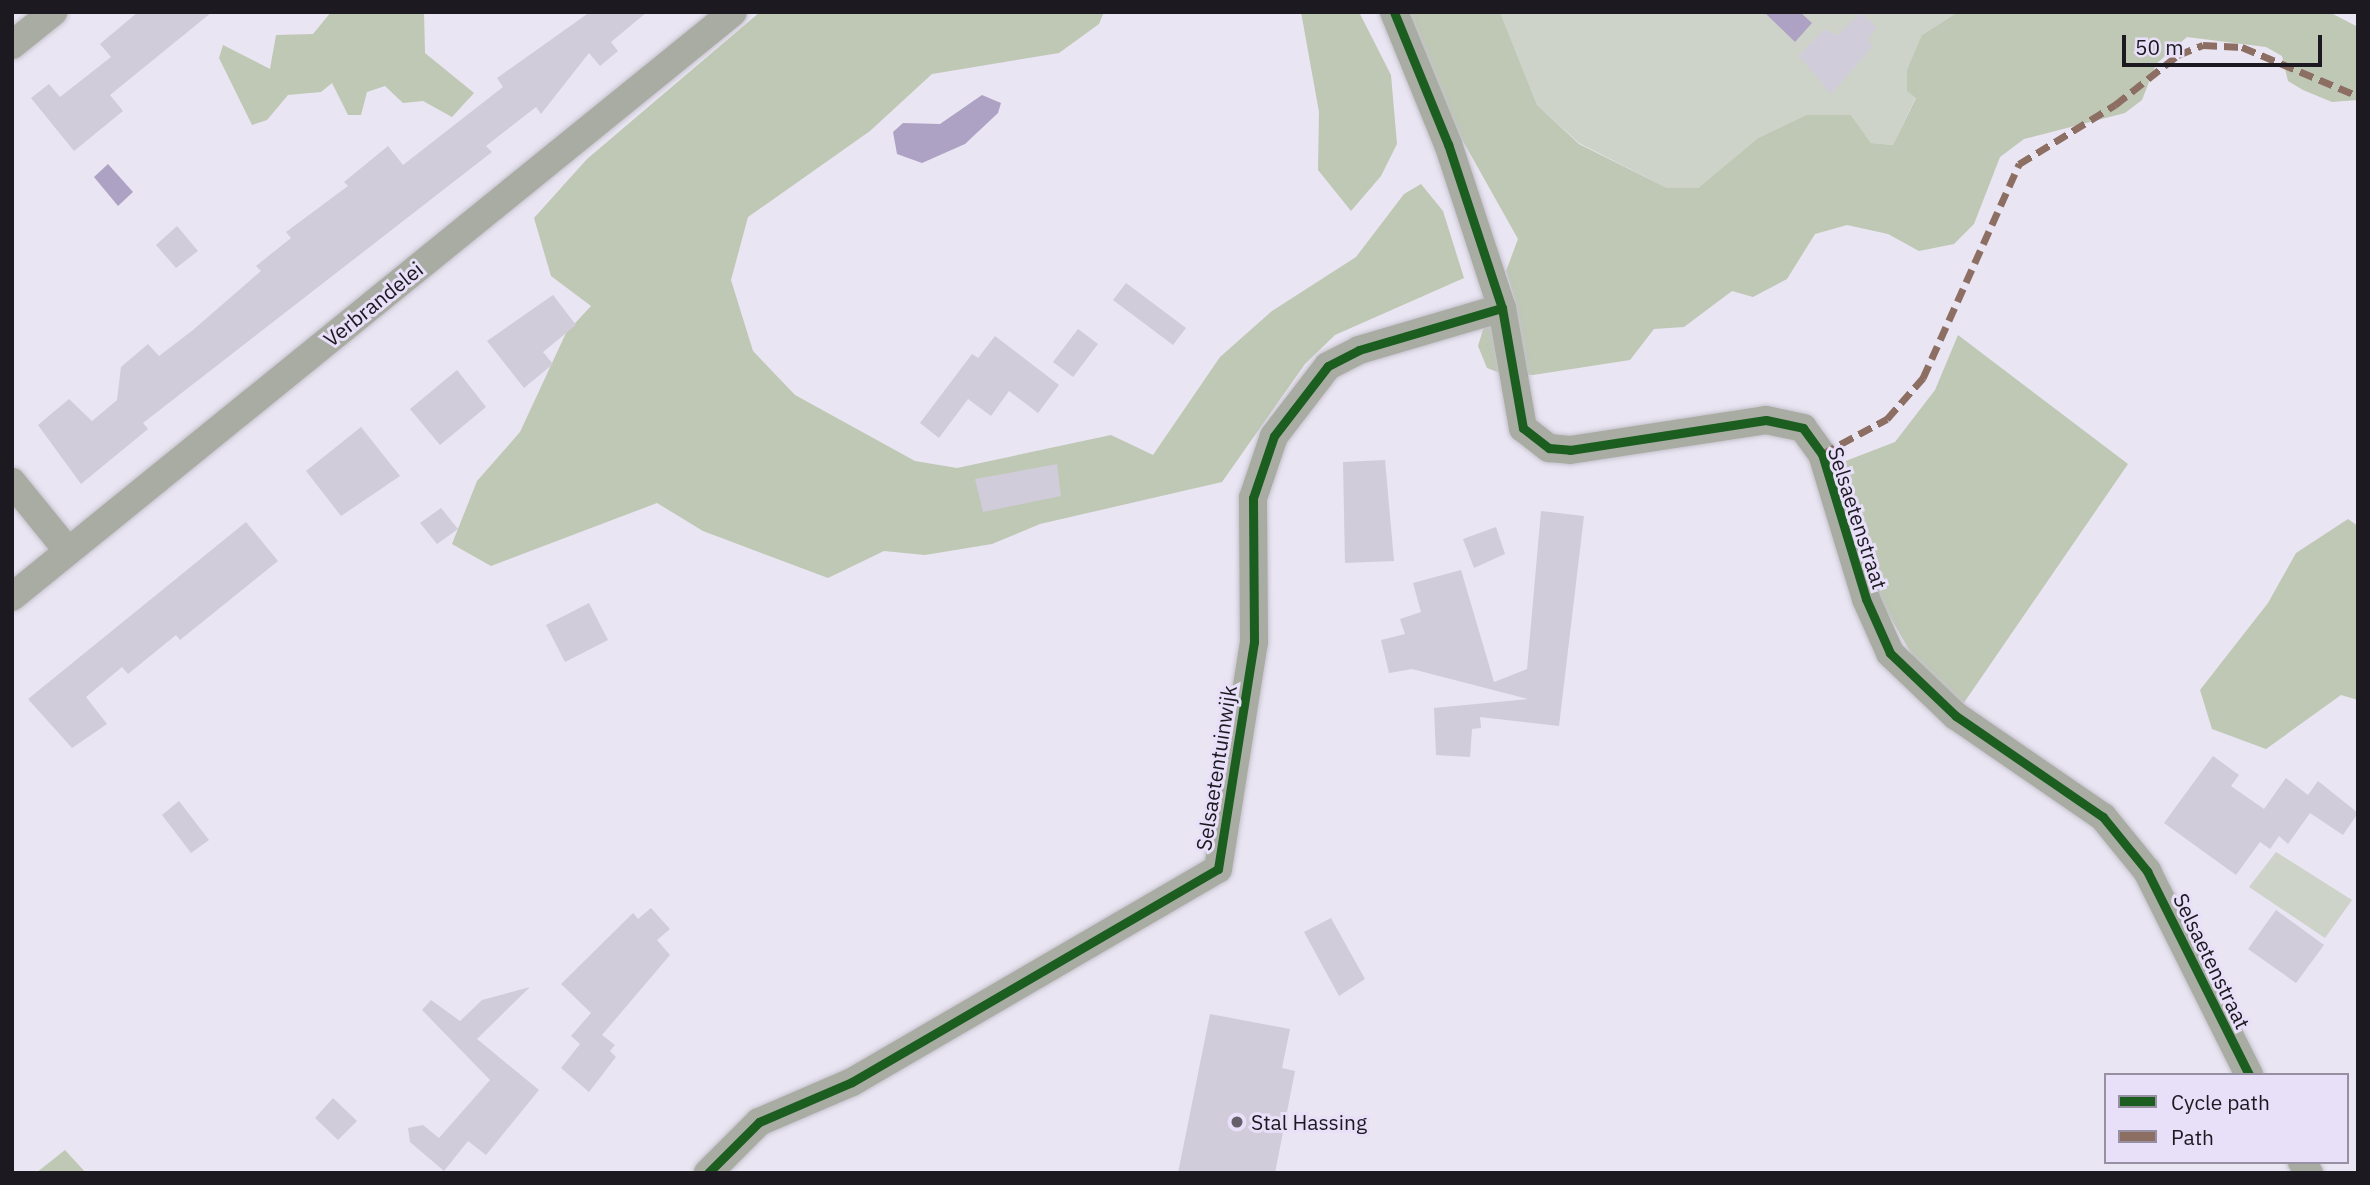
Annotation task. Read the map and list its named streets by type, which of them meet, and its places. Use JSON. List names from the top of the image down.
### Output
{
  "streets": {
    "street": ["Verbrandelei", "Selsaetenstraat", "Selsaetentuinwijk"]
  },
  "crossings": [
    ["Selsaetenstraat", "Selsaetentuinwijk"]
  ],
  "places": ["Stal Hassing"],
  "legend": ["Cycle path", "Path"],
  "scale_bar": "50 m"
}
